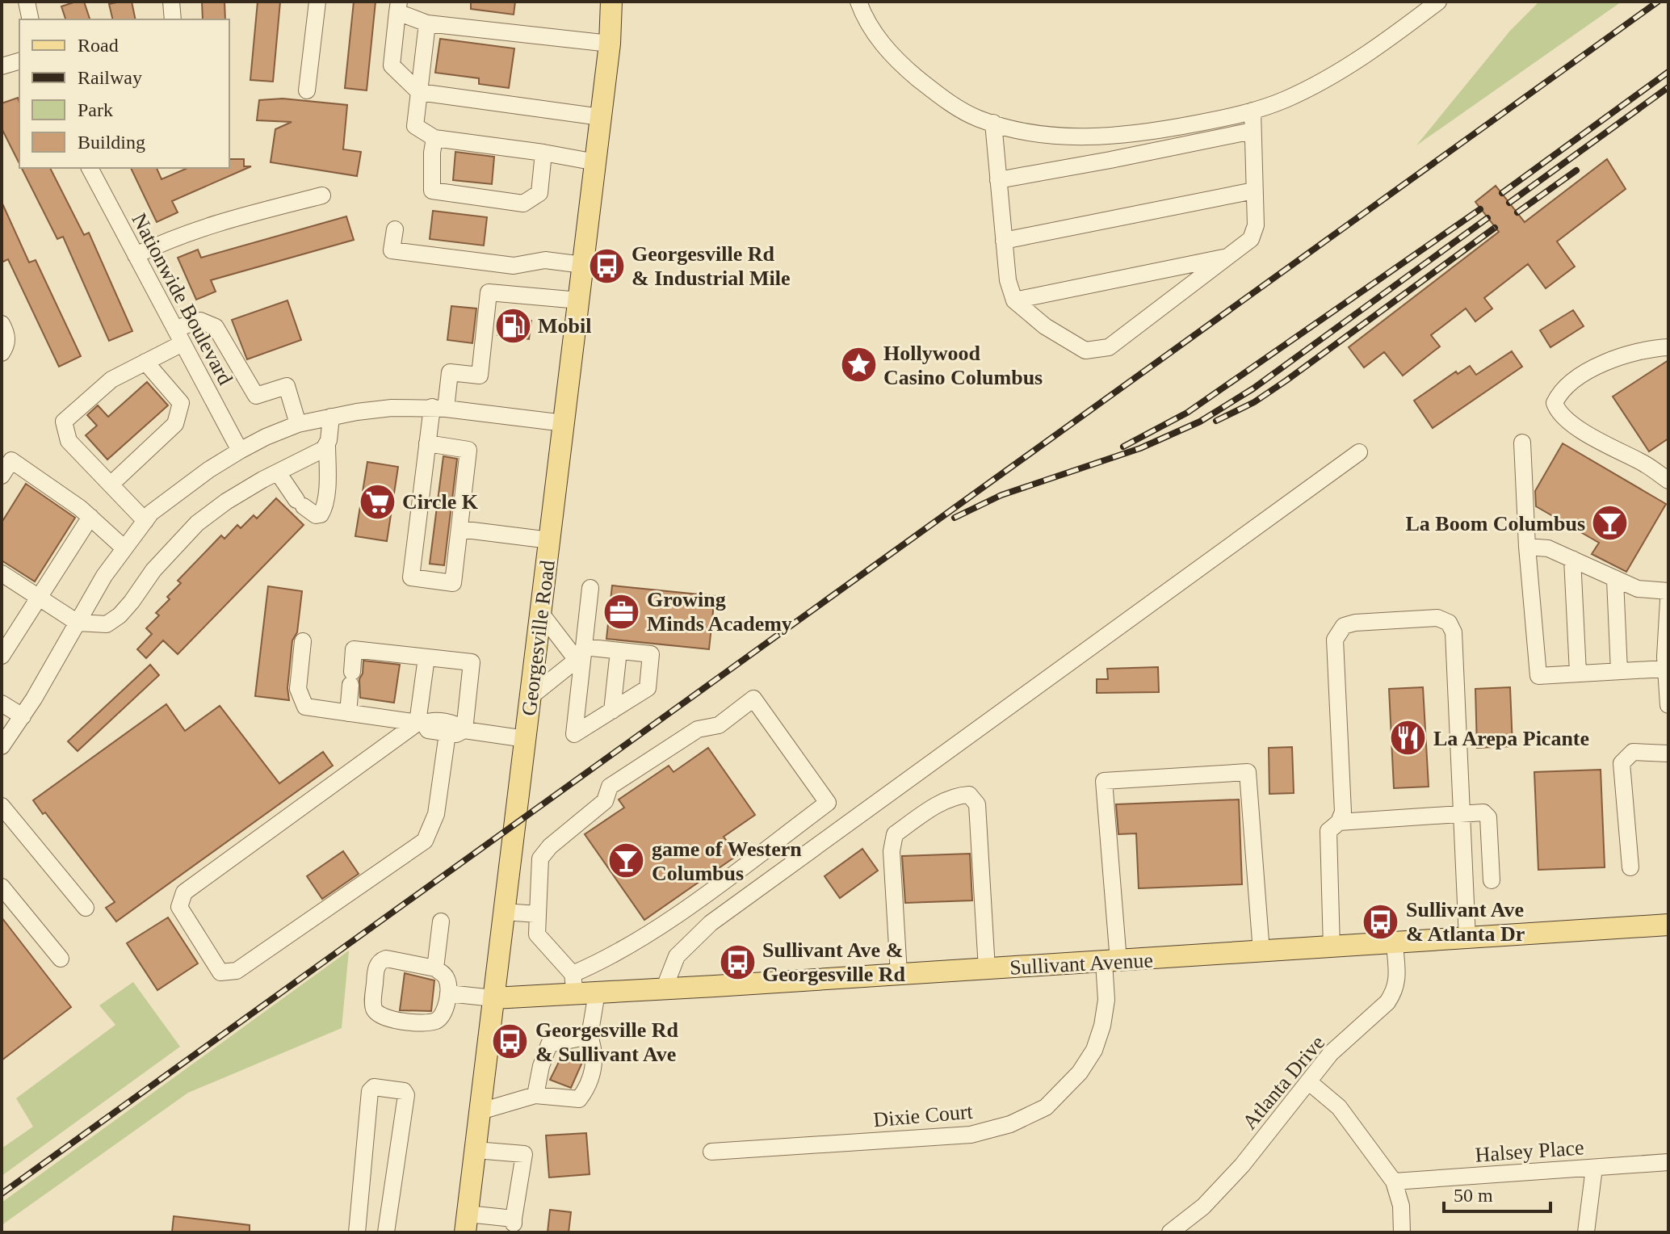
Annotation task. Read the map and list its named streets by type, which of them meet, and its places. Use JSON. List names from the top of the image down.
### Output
{
  "streets": {
    "main road": ["Georgesville Road", "Sullivant Avenue"],
    "street": [
      "Nationwide Boulevard",
      "Atlanta Drive",
      "Dixie Court",
      "Halsey Place"
    ]
  },
  "crossings": [
    ["Georgesville Road", "Sullivant Avenue"],
    ["Sullivant Avenue", "Atlanta Drive"],
    ["Sullivant Avenue", "Dixie Court"]
  ],
  "places": {
    "bus stop": [
      "Georgesville Rd & Industrial Mile",
      "Sullivant Ave & Atlanta Dr",
      "Sullivant Ave & Georgesville Rd",
      "Georgesville Rd & Sullivant Ave"
    ],
    "fuel station": ["Mobil"],
    "place": ["Hollywood Casino Columbus"],
    "supermarket": ["Circle K"],
    "bar": ["La Boom Columbus", "game of Western Columbus"],
    "office": ["Growing Minds Academy"],
    "restaurant": ["La Arepa Picante"]
  },
  "legend": [
    "Road",
    "Railway",
    "Park",
    "Building"
  ],
  "scale_bar": "50 m"
}
